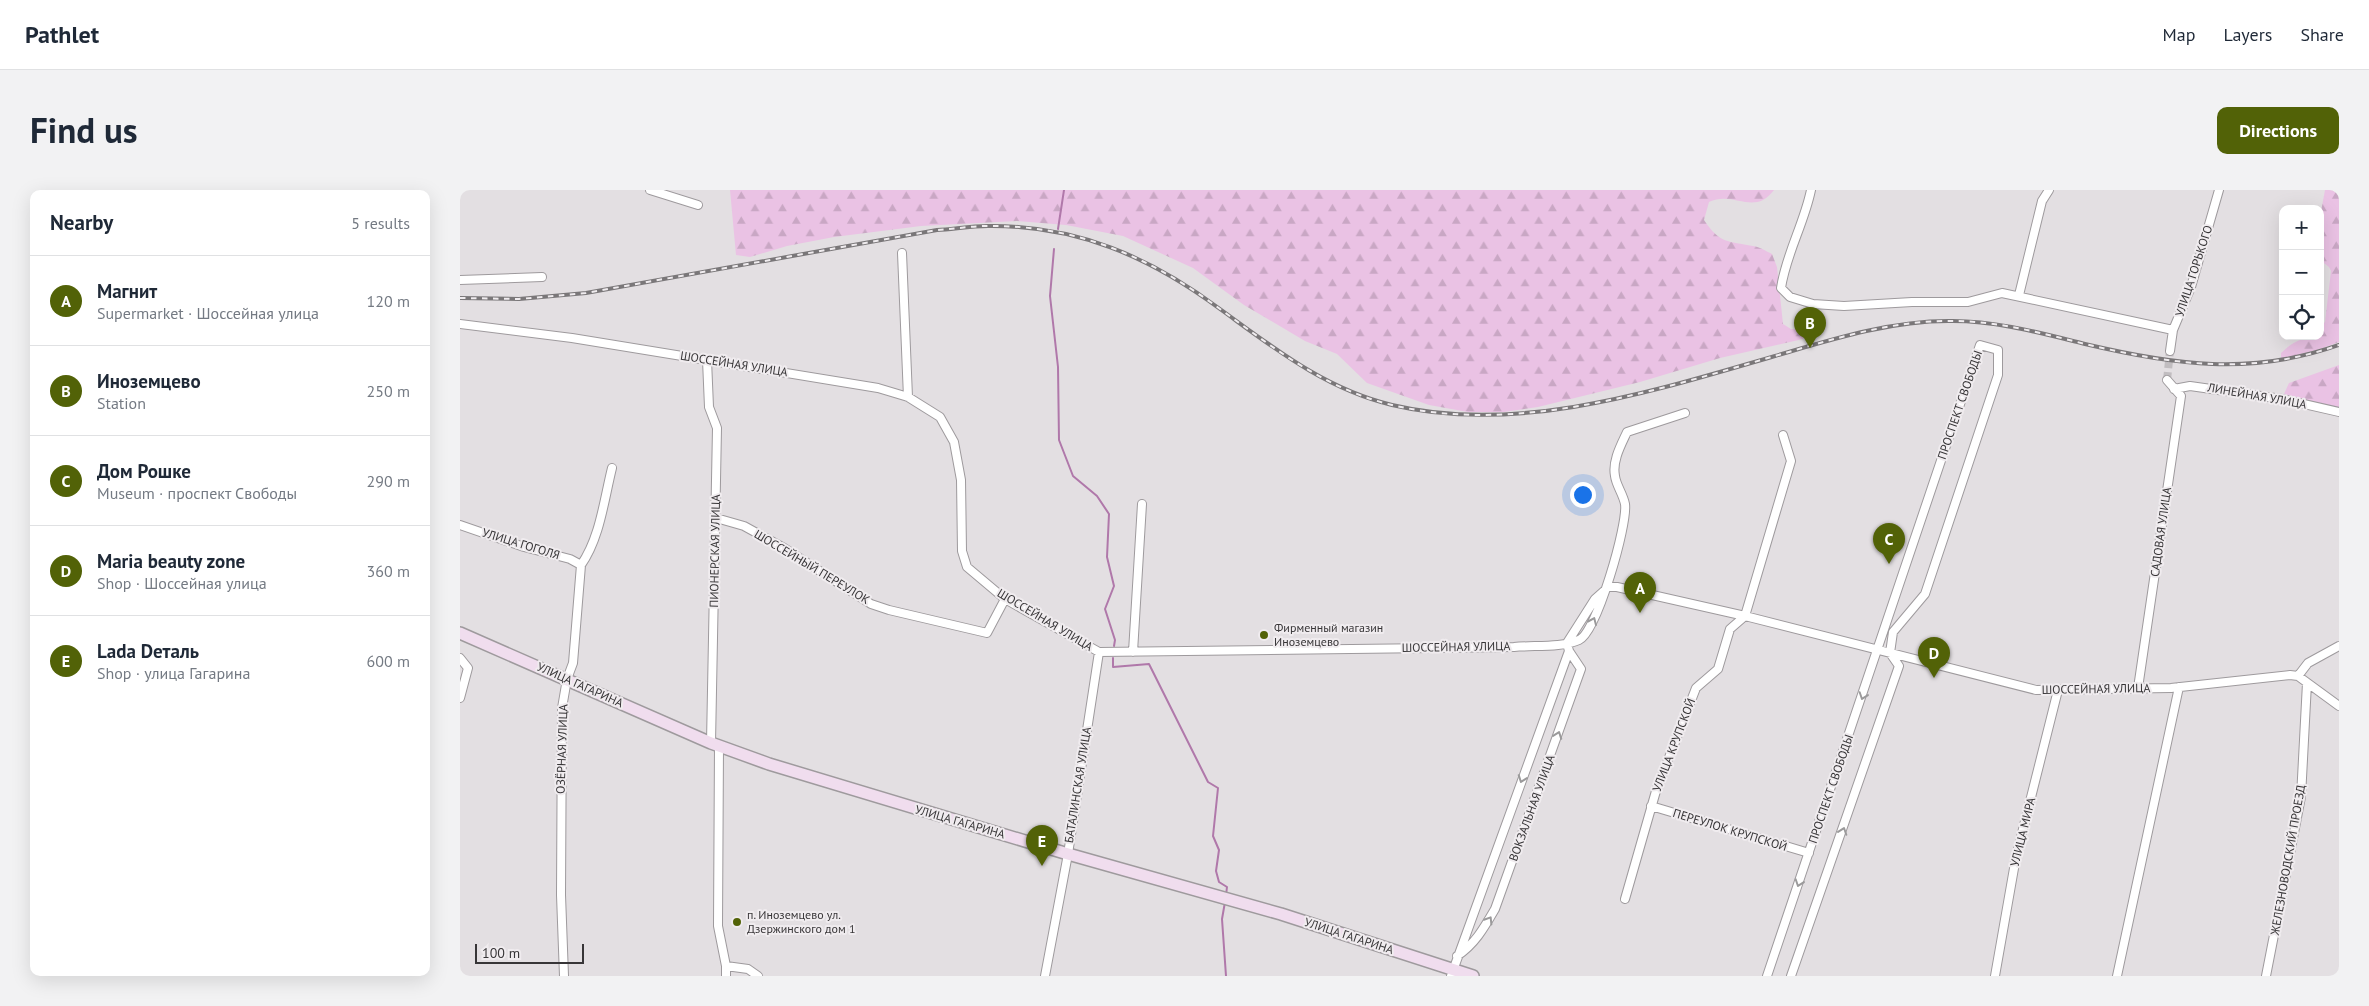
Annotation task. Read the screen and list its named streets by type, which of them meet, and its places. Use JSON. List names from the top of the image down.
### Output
{
  "streets": {
    "main road": ["УЛИЦА ГАГАРИНА"],
    "street": [
      "УЛИЦА ГОРЬКОГО",
      "ШОССЕЙНАЯ УЛИЦА",
      "ЛИНЕЙНАЯ УЛИЦА",
      "ПРОСПЕКТ СВОБОДЫ",
      "САДОВАЯ УЛИЦА",
      "УЛИЦА ГОГОЛЯ",
      "ПИОНЕРСКАЯ УЛИЦА",
      "ШОССЕЙНЫЙ ПЕРЕУЛОК",
      "УЛИЦА КРУПСКОЙ",
      "ОЗЁРНАЯ УЛИЦА",
      "БАТАЛИНСКАЯ УЛИЦА",
      "ВОКЗАЛЬНАЯ УЛИЦА",
      "ПЕРЕУЛОК КРУПСКОЙ",
      "УЛИЦА МИРА",
      "ЖЕЛЕЗНОВОДСКИЙ ПРОЕЗД"
    ]
  },
  "crossings": [
    ["ШОССЕЙНАЯ УЛИЦА", "ПРОСПЕКТ СВОБОДЫ"],
    ["ШОССЕЙНАЯ УЛИЦА", "САДОВАЯ УЛИЦА"],
    ["ШОССЕЙНАЯ УЛИЦА", "ПИОНЕРСКАЯ УЛИЦА"],
    ["ШОССЕЙНАЯ УЛИЦА", "ШОССЕЙНЫЙ ПЕРЕУЛОК"],
    ["ШОССЕЙНАЯ УЛИЦА", "УЛИЦА КРУПСКОЙ"],
    ["ШОССЕЙНАЯ УЛИЦА", "БАТАЛИНСКАЯ УЛИЦА"],
    ["ШОССЕЙНАЯ УЛИЦА", "ВОКЗАЛЬНАЯ УЛИЦА"],
    ["ШОССЕЙНАЯ УЛИЦА", "УЛИЦА МИРА"],
    ["ЛИНЕЙНАЯ УЛИЦА", "САДОВАЯ УЛИЦА"],
    ["ПРОСПЕКТ СВОБОДЫ", "ПЕРЕУЛОК КРУПСКОЙ"],
    ["УЛИЦА ГОГОЛЯ", "ОЗЁРНАЯ УЛИЦА"],
    ["ПИОНЕРСКАЯ УЛИЦА", "ШОССЕЙНЫЙ ПЕРЕУЛОК"],
    ["ПИОНЕРСКАЯ УЛИЦА", "УЛИЦА ГАГАРИНА"],
    ["УЛИЦА ГАГАРИНА", "ОЗЁРНАЯ УЛИЦА"],
    ["УЛИЦА ГАГАРИНА", "БАТАЛИНСКАЯ УЛИЦА"],
    ["УЛИЦА ГАГАРИНА", "ВОКЗАЛЬНАЯ УЛИЦА"],
    ["УЛИЦА КРУПСКОЙ", "ПЕРЕУЛОК КРУПСКОЙ"]
  ],
  "places": ["Фирменный магазин Иноземцево", "п. Иноземцево ул. Дзержинского дом 1"],
  "scale_bar": "100 m",
  "page": {
    "header": "Pathlet",
    "nav": ["Map", "Layers", "Share"],
    "title": "Find us",
    "buttons": "Directions",
    "heading": ["Nearby", "5 results"],
    "map_buttons": ["+", "−"],
    "list": [
      {
        "mark": "A",
        "name": "Магнит",
        "note": "Supermarket · Шоссейная улица",
        "value": "120 m"
      },
      {
        "mark": "B",
        "name": "Иноземцево",
        "note": "Station",
        "value": "250 m"
      },
      {
        "mark": "C",
        "name": "Дом Рошке",
        "note": "Museum · проспект Свободы",
        "value": "290 m"
      },
      {
        "mark": "D",
        "name": "Maria beauty zone",
        "note": "Shop · Шоссейная улица",
        "value": "360 m"
      },
      {
        "mark": "E",
        "name": "Lada Dеталь",
        "note": "Shop · улица Гагарина",
        "value": "600 m"
      }
    ],
    "pins": [
      "B",
      "C",
      "A",
      "D",
      "E"
    ],
    "scale": "100 m"
  }
}
